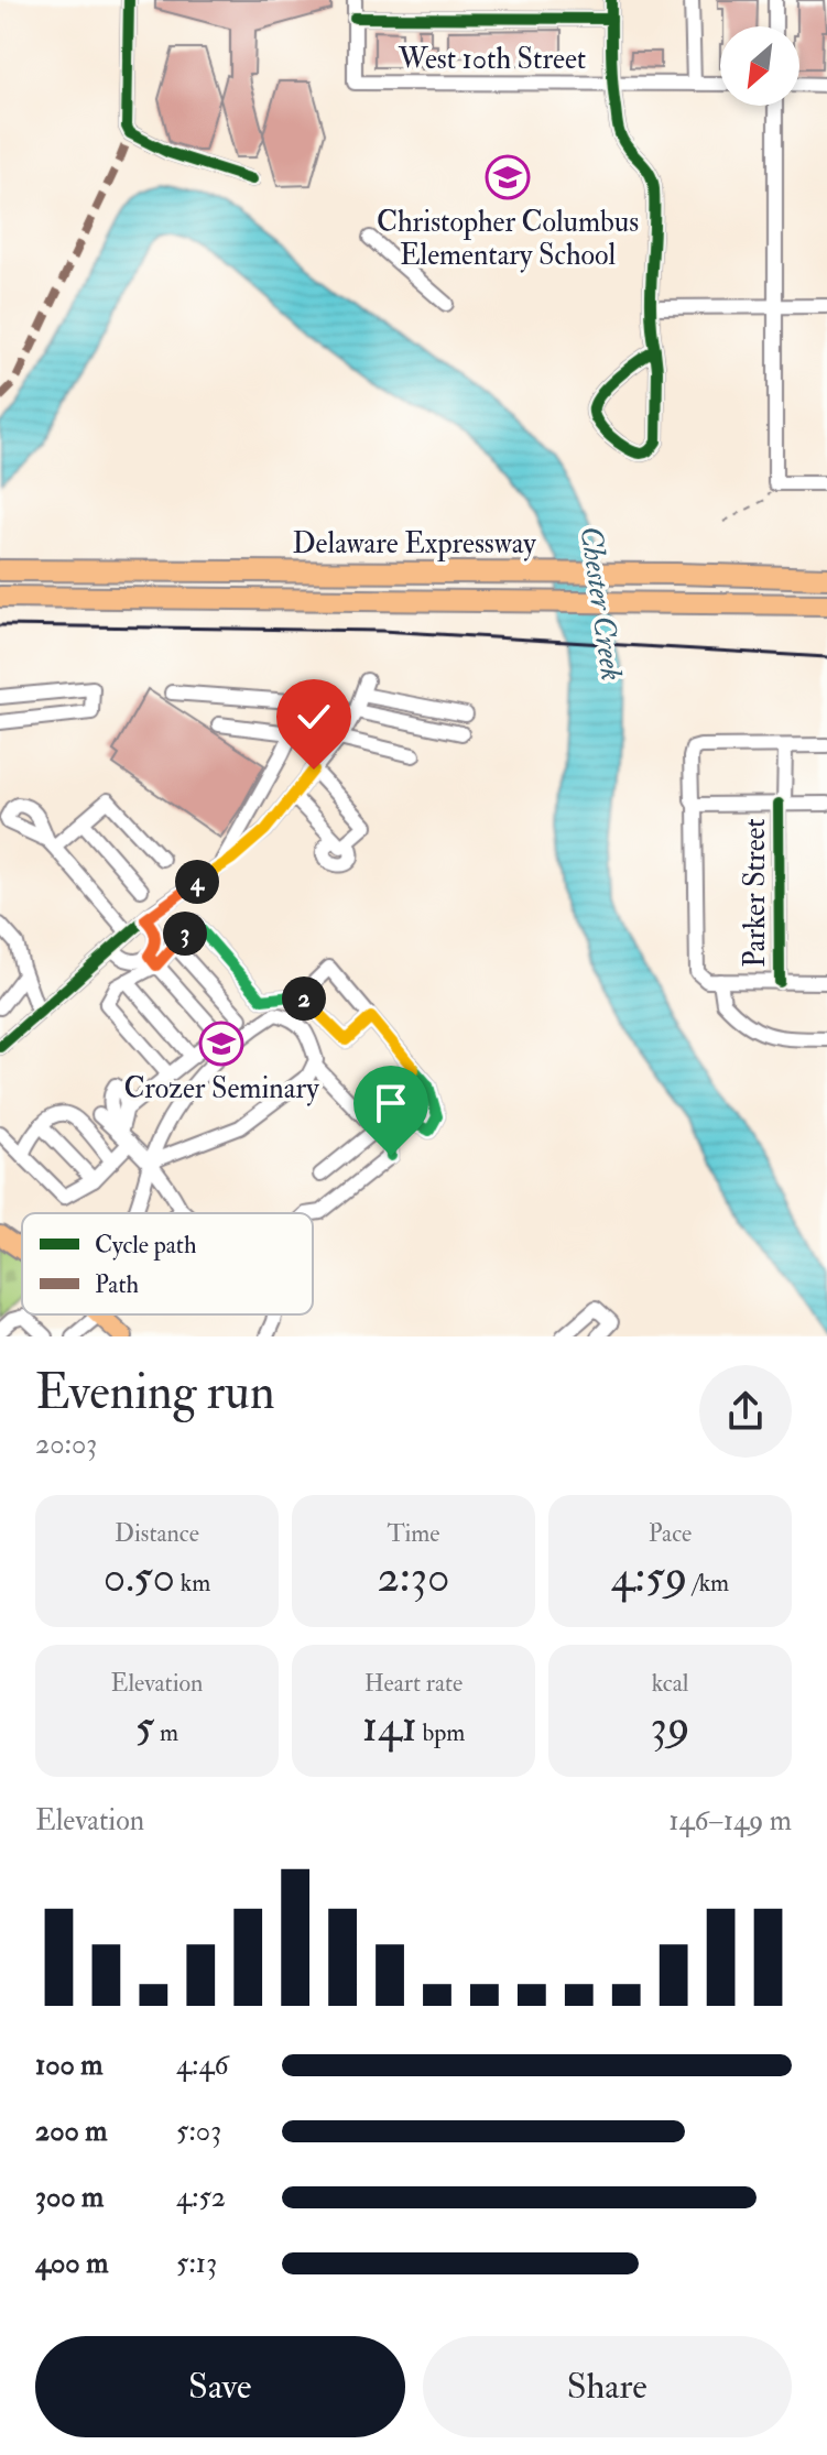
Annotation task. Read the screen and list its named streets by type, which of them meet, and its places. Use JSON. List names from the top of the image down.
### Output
{
  "streets": {
    "highway": ["Delaware Expressway"],
    "street": ["West 10th Street", "Parker Street"]
  },
  "water": ["Chester Creek"],
  "places": {
    "school or university": ["Christopher Columbus Elementary School", "Crozer Seminary"]
  },
  "legend": ["Cycle path", "Path"],
  "north": "bottom left",
  "page": {
    "pins": ["4", "3", "2"],
    "heading": ["Evening run", "20:03"],
    "stats": [
      ["Distance", "0.50 km"],
      ["Time", "2:30"],
      ["Pace", "4:59 /km"],
      ["Elevation", "5 m"],
      ["Heart rate", "141 bpm"],
      ["kcal", "39"]
    ],
    "chart": ["Elevation", "146–149 m"],
    "list": [
      {
        "name": "100 m",
        "note": "4:46"
      },
      {
        "name": "200 m",
        "note": "5:03"
      },
      {
        "name": "300 m",
        "note": "4:52"
      },
      {
        "name": "400 m",
        "note": "5:13"
      }
    ],
    "buttons": ["Save", "Share"]
  }
}
